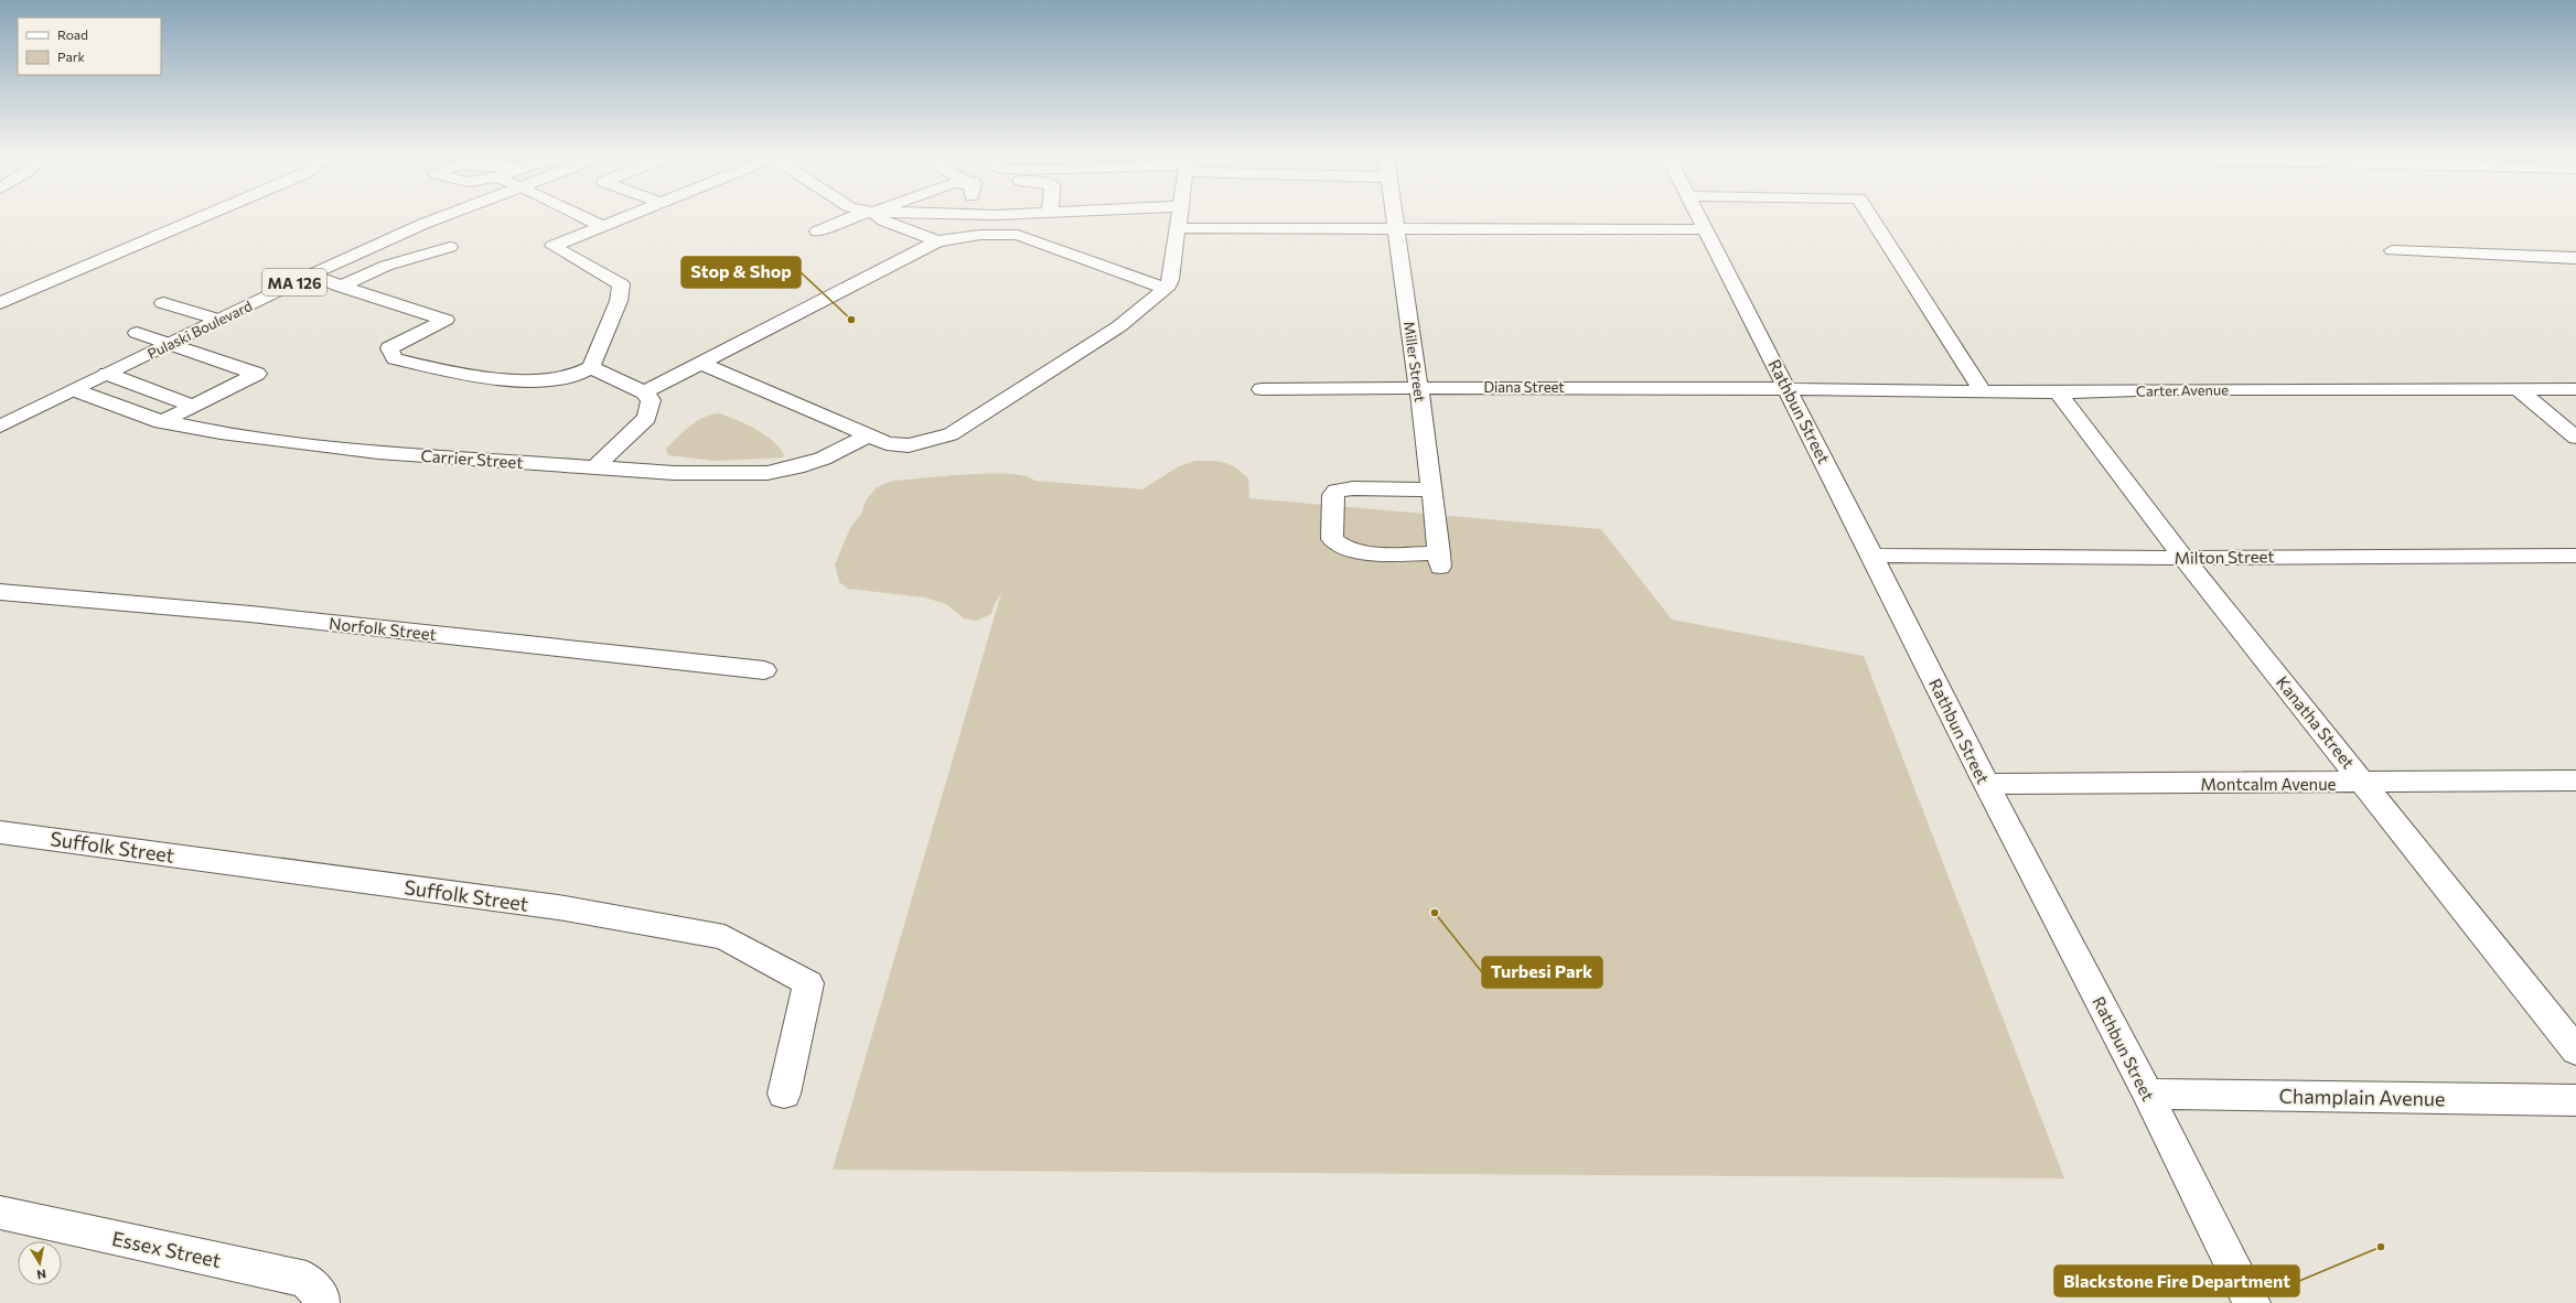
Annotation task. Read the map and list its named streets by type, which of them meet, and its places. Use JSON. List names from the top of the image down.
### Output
{
  "streets": {
    "street": [
      "MA 126",
      "Pulaski Boulevard",
      "Miller Street",
      "Diana Street",
      "Carter Avenue",
      "Rathbun Street",
      "Carrier Street",
      "Milton Street",
      "Norfolk Street",
      "Kanatha Street",
      "Montcalm Avenue",
      "Suffolk Street",
      "Champlain Avenue",
      "Essex Street"
    ]
  },
  "crossings": [
    ["Pulaski Boulevard", "Carrier Street"],
    ["Miller Street", "Diana Street"],
    ["Diana Street", "Carter Avenue"],
    ["Diana Street", "Rathbun Street"],
    ["Carter Avenue", "Rathbun Street"],
    ["Carter Avenue", "Kanatha Street"],
    ["Rathbun Street", "Milton Street"],
    ["Rathbun Street", "Montcalm Avenue"],
    ["Rathbun Street", "Champlain Avenue"],
    ["Milton Street", "Kanatha Street"],
    ["Kanatha Street", "Montcalm Avenue"]
  ],
  "places": ["Stop & Shop", "Turbesi Park", "Blackstone Fire Department"],
  "legend": ["Road", "Park"],
  "north": "bottom"
}
